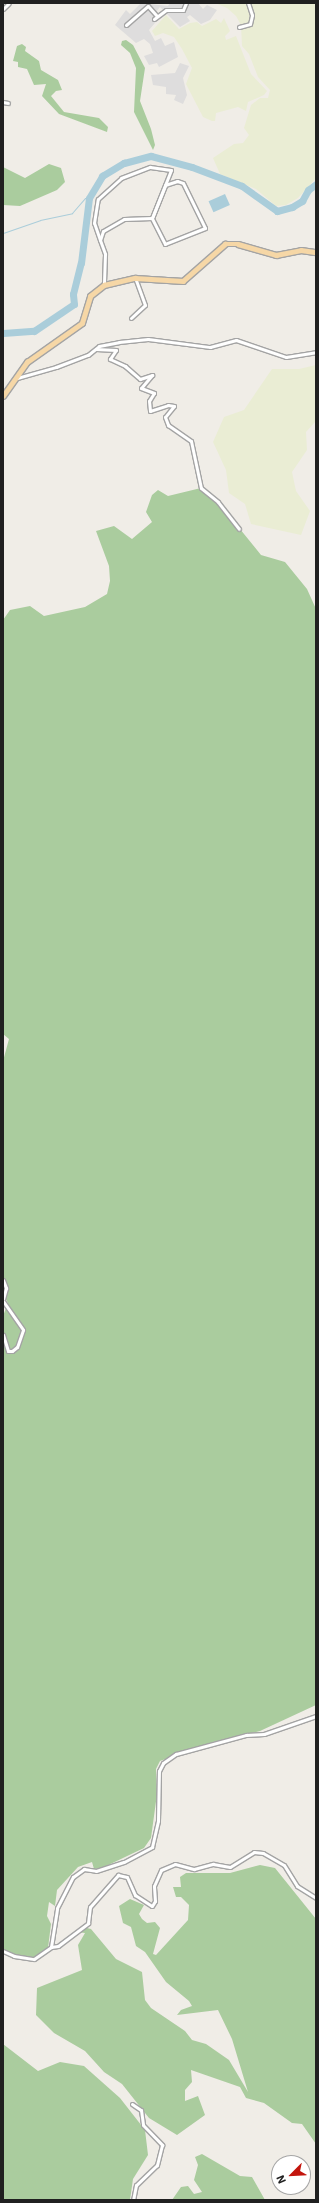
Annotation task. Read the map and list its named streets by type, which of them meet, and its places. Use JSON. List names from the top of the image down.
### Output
{
  "north": "bottom left"
}
